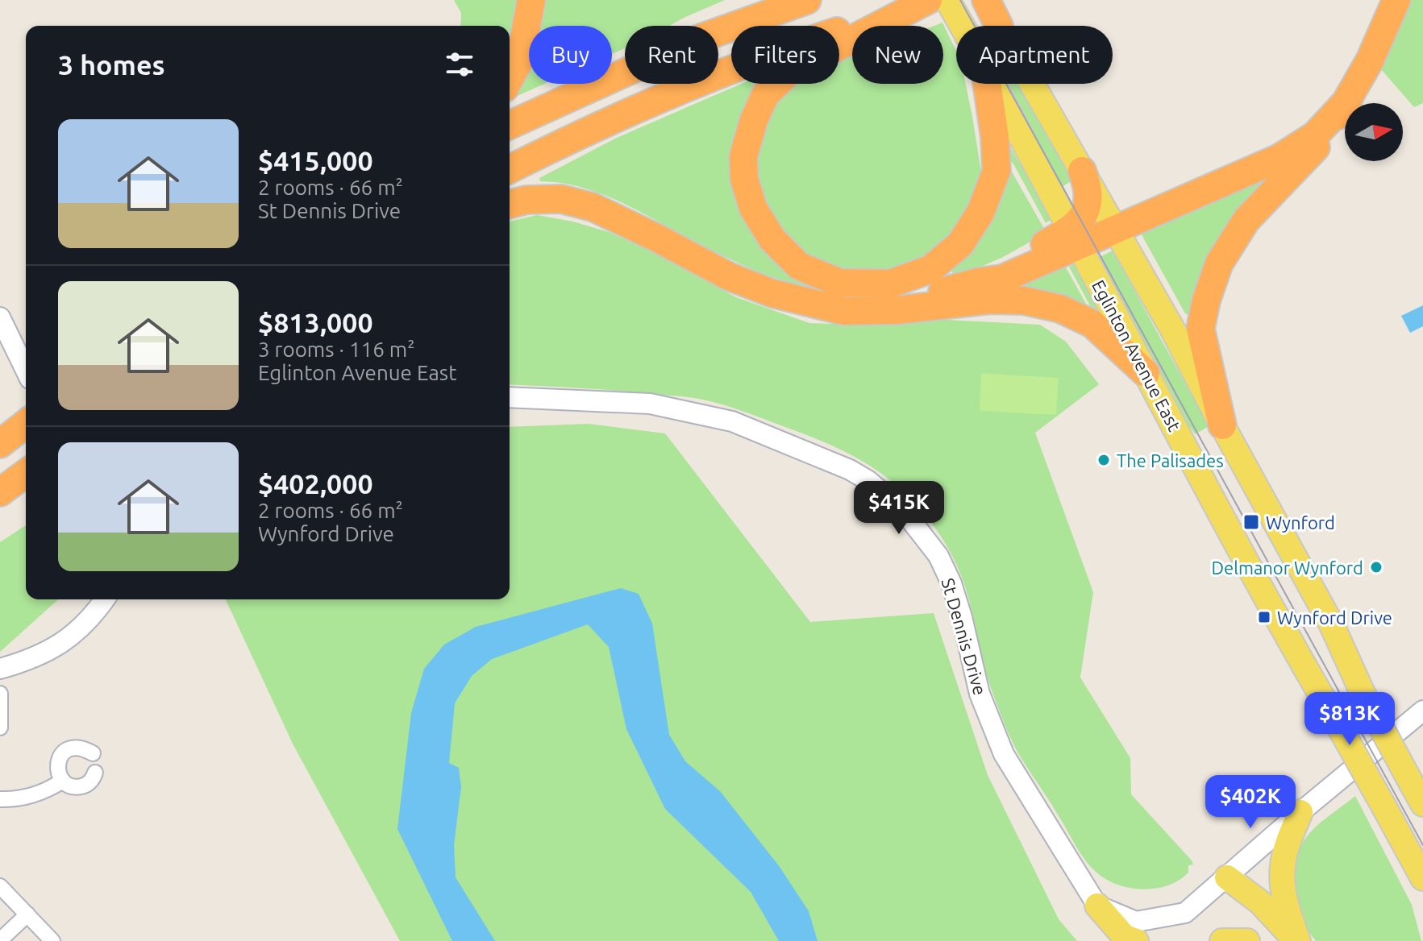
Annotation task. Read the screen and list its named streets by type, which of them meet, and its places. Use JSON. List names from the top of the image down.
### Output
{
  "streets": {
    "main road": ["Eglinton Avenue East"],
    "street": ["St Dennis Drive"]
  },
  "places": {
    "other": ["The Palisades", "Delmanor Wynford"],
    "transit": ["Wynford", "Wynford Drive"]
  },
  "north": "right",
  "page": {
    "chip": [
      "Buy",
      "Rent",
      "Filters",
      "New",
      "Apartment"
    ],
    "heading": "3 homes",
    "list": [
      {
        "name": "$415,000",
        "note": "2 rooms · 66 m² · St Dennis Drive"
      },
      {
        "name": "$813,000",
        "note": "3 rooms · 116 m² · Eglinton Avenue East"
      },
      {
        "name": "$402,000",
        "note": "2 rooms · 66 m² · Wynford Drive"
      }
    ],
    "price": ["$415K", "$813K", "$402K"]
  }
}
